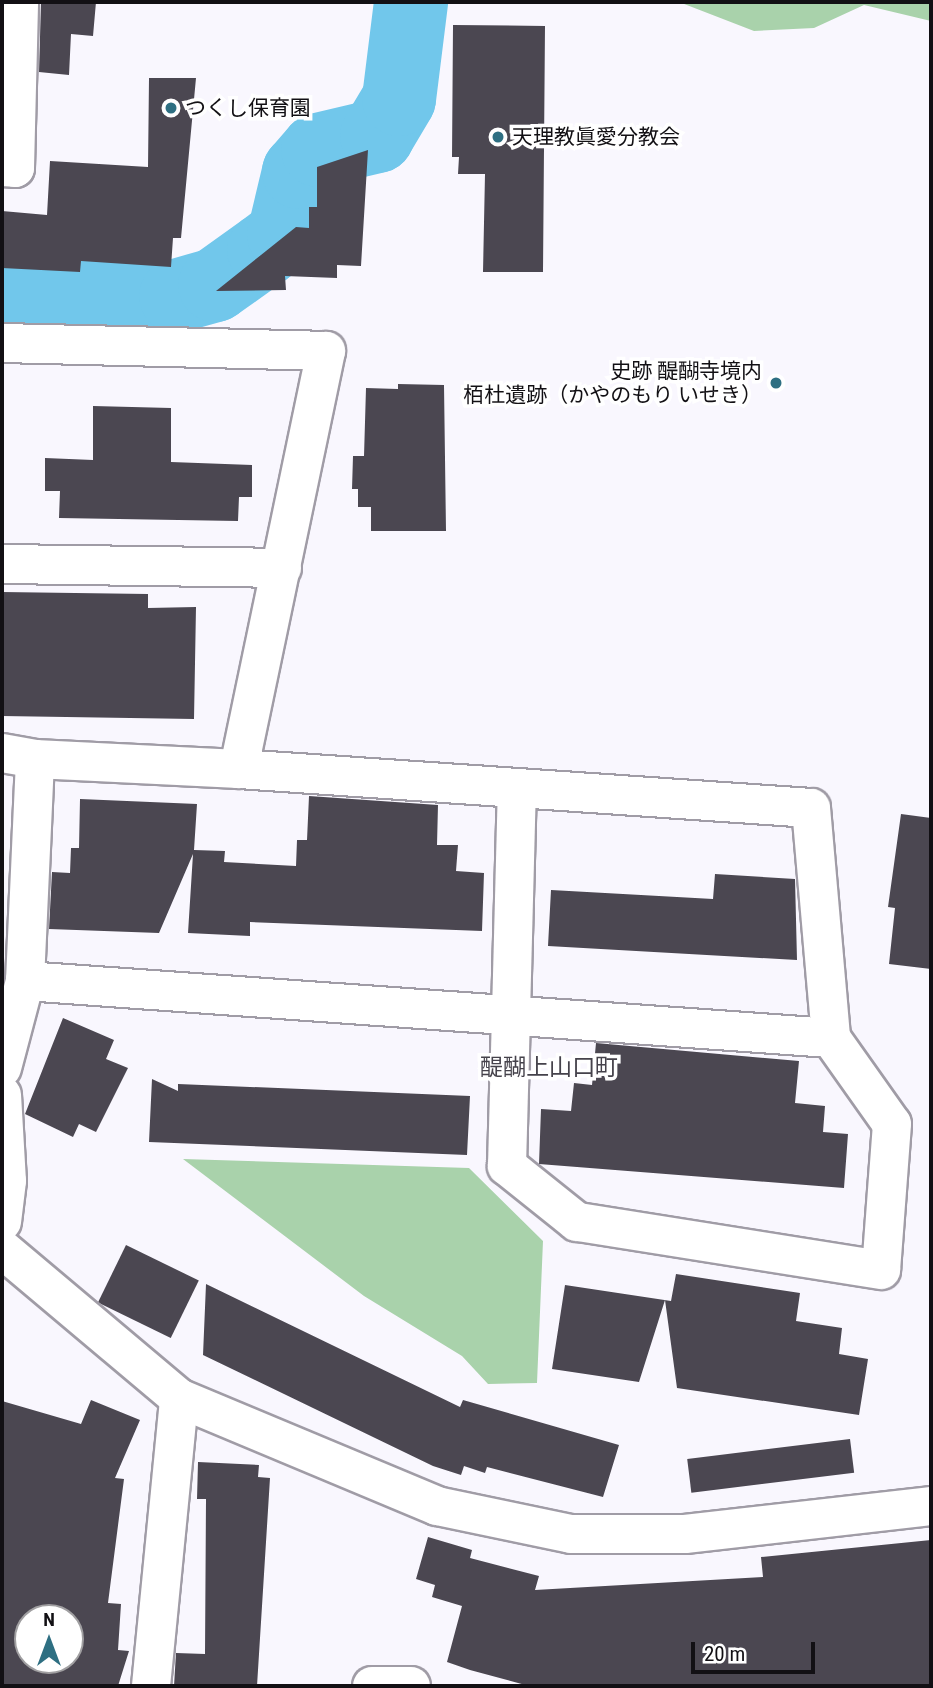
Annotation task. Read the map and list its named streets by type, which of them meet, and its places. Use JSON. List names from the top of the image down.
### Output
{
  "districts": ["醍醐上山口町"],
  "places": ["つくし保育園", "天理教眞愛分教会", "史跡 醍醐寺境内 栢杜遺跡（かやのもり いせき）"],
  "scale_bar": "20 m",
  "north": "top"
}
